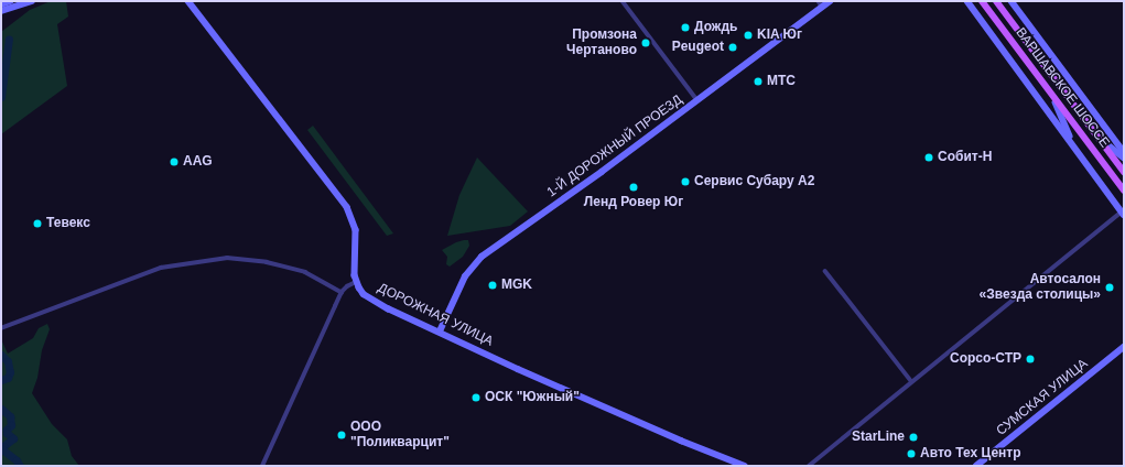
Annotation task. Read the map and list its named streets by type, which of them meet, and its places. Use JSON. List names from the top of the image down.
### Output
{
  "streets": {
    "main road": [
      "ВАРШАВСКОЕ ШОССЕ",
      "1-Й ДОРОЖНЫЙ ПРОЕЗД",
      "ДОРОЖНАЯ УЛИЦА",
      "СУМСКАЯ УЛИЦА"
    ]
  },
  "crossings": [
    ["1-Й ДОРОЖНЫЙ ПРОЕЗД", "ДОРОЖНАЯ УЛИЦА"]
  ],
  "places": [
    "Дождь",
    "KIA Юг",
    "Промзона Чертаново",
    "Peugeot",
    "МТС",
    "Собит-Н",
    "AAG",
    "Сервис Субару А2",
    "Ленд Ровер Юг",
    "Тевекс",
    "MGK",
    "Автосалон «Звезда столицы»",
    "Сорсо-СТР",
    "ОСК \"Южный\"",
    "ООО \"Поликварцит\"",
    "StarLine",
    "Авто Тех Центр"
  ]
}
